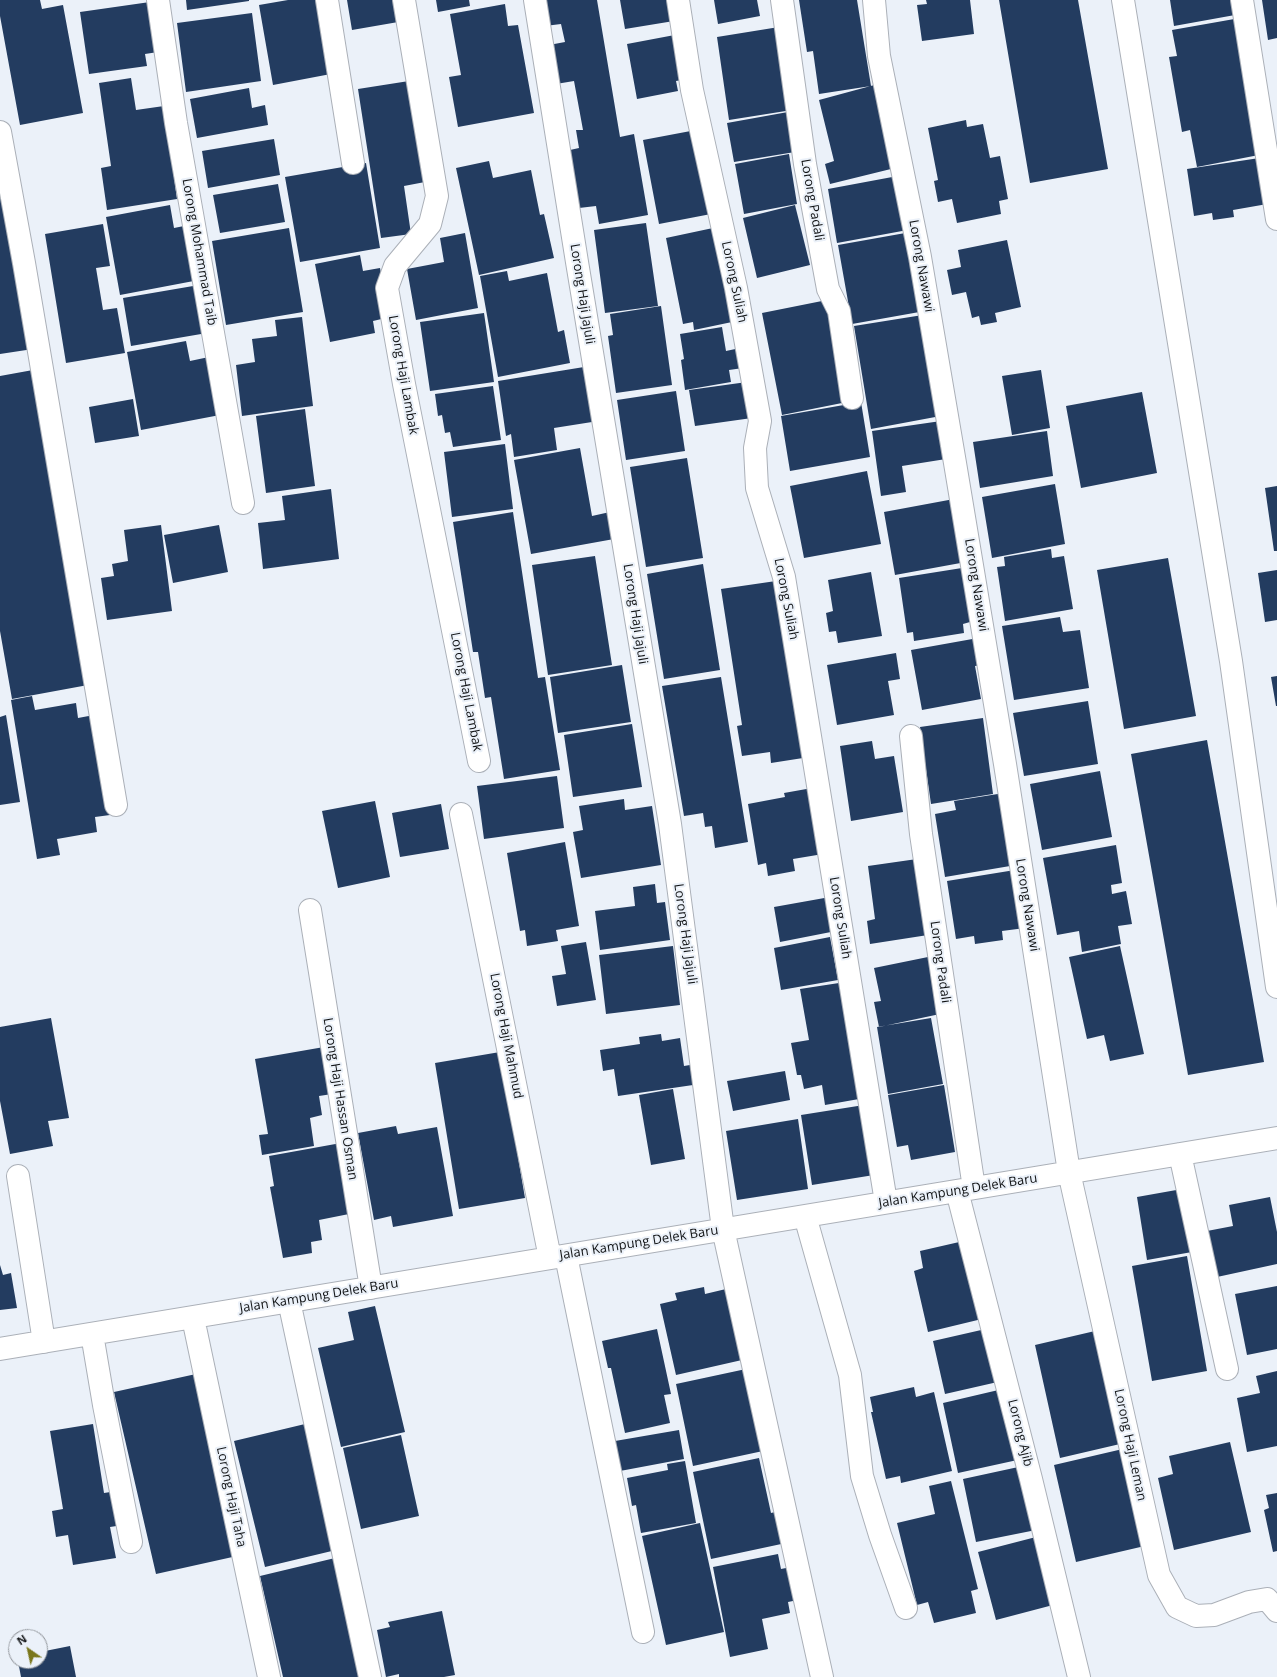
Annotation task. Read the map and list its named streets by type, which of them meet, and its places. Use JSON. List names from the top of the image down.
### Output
{
  "streets": {
    "street": [
      "Lorong Padali",
      "Lorong Mohammad Taib",
      "Lorong Nawawi",
      "Lorong Suliah",
      "Lorong Haji Jajuli",
      "Lorong Haji Lambak",
      "Lorong Haji Mahmud",
      "Lorong Haji Hassan Osman",
      "Jalan Kampung Delek Baru",
      "Lorong Ajib",
      "Lorong Haji Leman",
      "Lorong Haji Taha"
    ]
  },
  "crossings": [
    ["Lorong Padali", "Jalan Kampung Delek Baru"],
    ["Lorong Padali", "Lorong Ajib"],
    ["Lorong Nawawi", "Jalan Kampung Delek Baru"],
    ["Lorong Nawawi", "Lorong Haji Leman"],
    ["Lorong Suliah", "Jalan Kampung Delek Baru"],
    ["Lorong Haji Jajuli", "Jalan Kampung Delek Baru"],
    ["Lorong Haji Mahmud", "Jalan Kampung Delek Baru"],
    ["Lorong Haji Hassan Osman", "Jalan Kampung Delek Baru"],
    ["Jalan Kampung Delek Baru", "Lorong Ajib"],
    ["Jalan Kampung Delek Baru", "Lorong Haji Leman"],
    ["Jalan Kampung Delek Baru", "Lorong Haji Taha"]
  ],
  "north": "top left"
}
